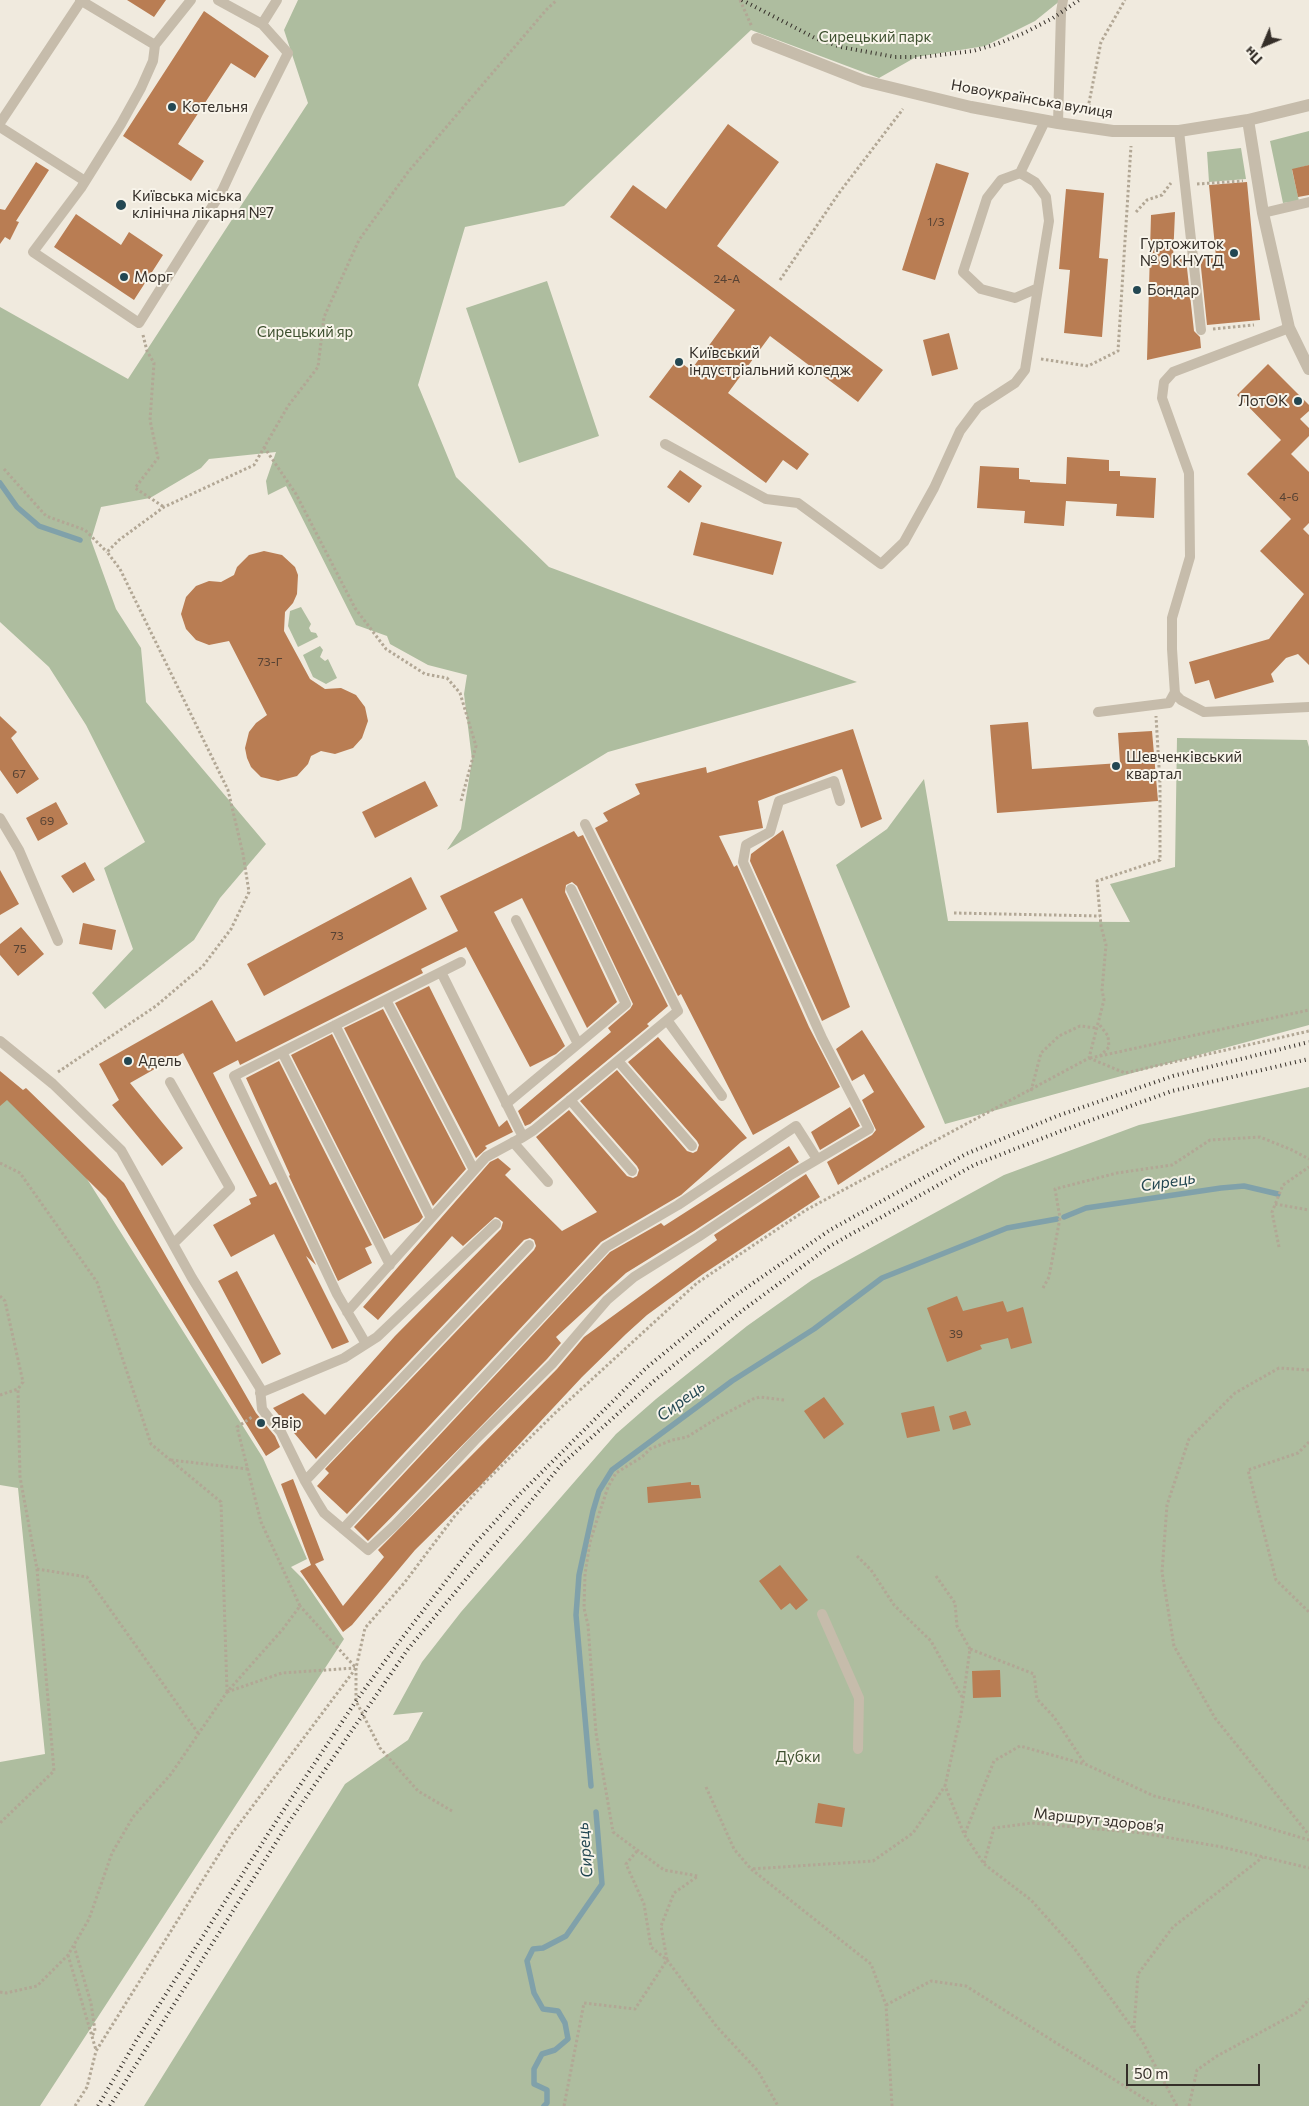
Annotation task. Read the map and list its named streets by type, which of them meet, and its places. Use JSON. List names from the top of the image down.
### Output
{
  "streets": {
    "street": ["Новоукраїнська вулиця"],
    "path": ["Маршрут здоров'я"]
  },
  "water": ["Сирець"],
  "parks": ["Сирецький парк", "Сирецький яр", "Дубки"],
  "places": [
    "Котельня",
    "Київська міська клінічна лікарня №7",
    "Гуртожиток № 9 КНУТД",
    "Морг",
    "Бондар",
    "Київський індустріальний коледж",
    "ЛотОК",
    "Шевченківський квартал",
    "Адель",
    "Явір"
  ],
  "house_numbers": [
    "1/3",
    "24-А",
    "4-6",
    "73-Г",
    "67",
    "69",
    "73",
    "75",
    "39"
  ],
  "scale_bar": "50 m",
  "north": "bottom left"
}
